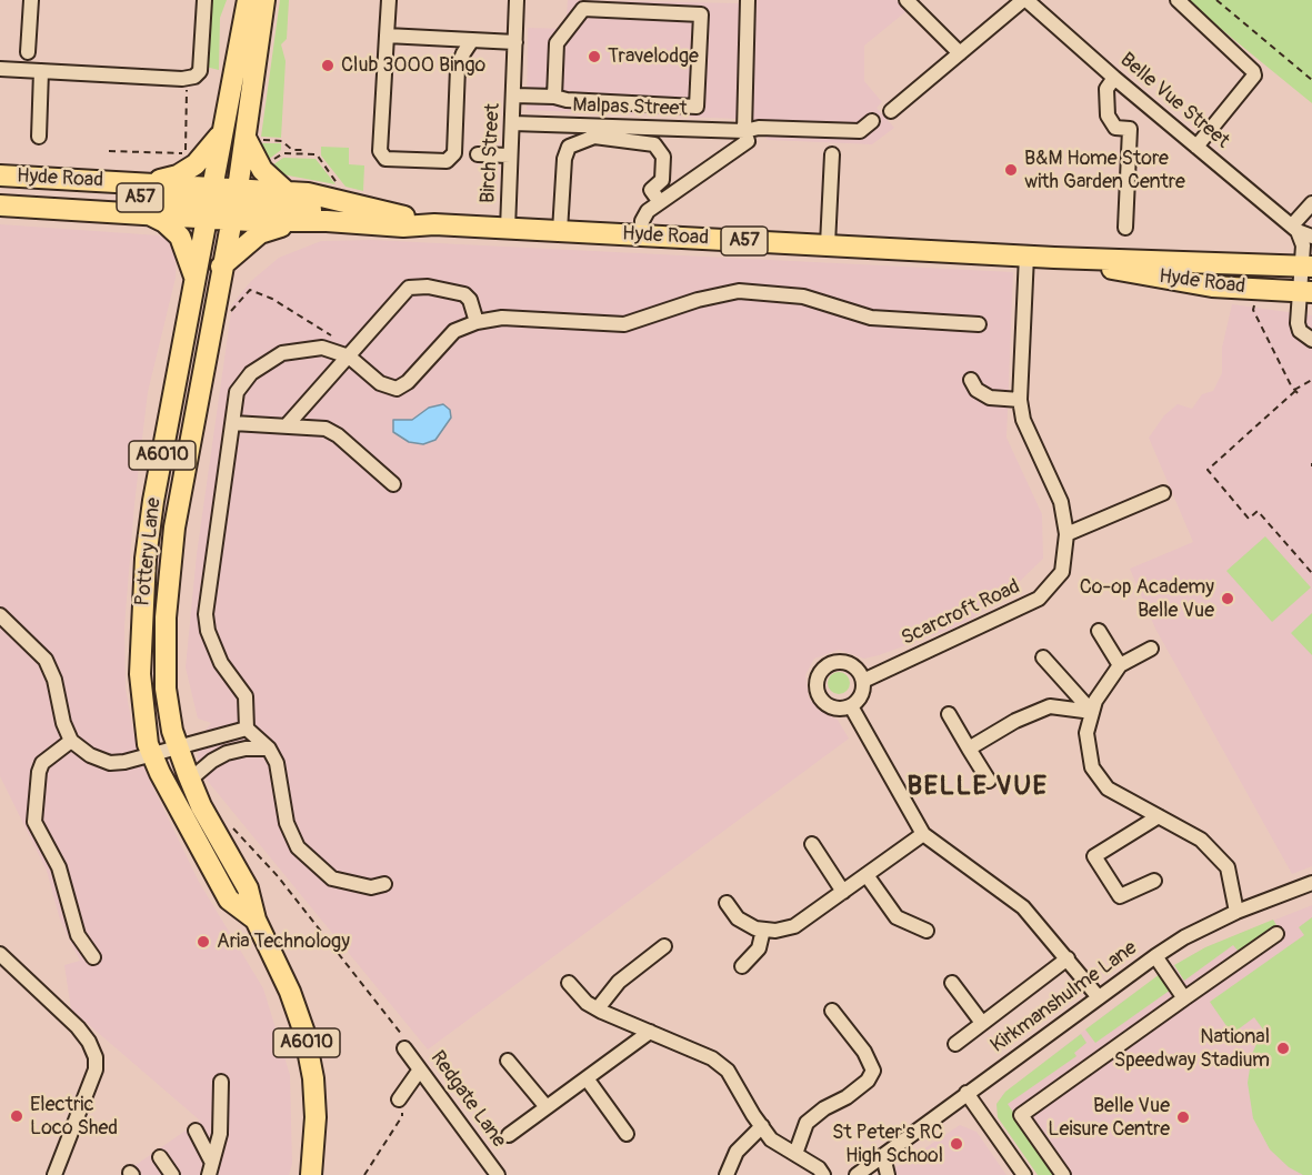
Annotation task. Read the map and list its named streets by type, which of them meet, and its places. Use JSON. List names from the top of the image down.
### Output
{
  "streets": {
    "highway": [
      "Hyde Road",
      "A57",
      "A6010",
      "Pottery Lane"
    ],
    "street": [
      "Belle Vue Street",
      "Malpas Street",
      "Birch Street",
      "Scarcroft Road",
      "Kirkmanshulme Lane",
      "Redgate Lane"
    ]
  },
  "crossings": [
    ["Malpas Street", "Birch Street"],
    ["Birch Street", "Hyde Road"],
    ["Hyde Road", "A57"],
    ["Hyde Road", "Pottery Lane"],
    ["Hyde Road", "Scarcroft Road"],
    ["A57", "Pottery Lane"]
  ],
  "districts": ["BELLE VUE"],
  "places": [
    "Travelodge",
    "Club 3000 Bingo",
    "B&M Home Store with Garden Centre",
    "Co-op Academy Belle Vue",
    "Aria Technology",
    "National Speedway Stadium",
    "Electric Loco Shed",
    "Belle Vue Leisure Centre",
    "St Peter's RC High School"
  ]
}
